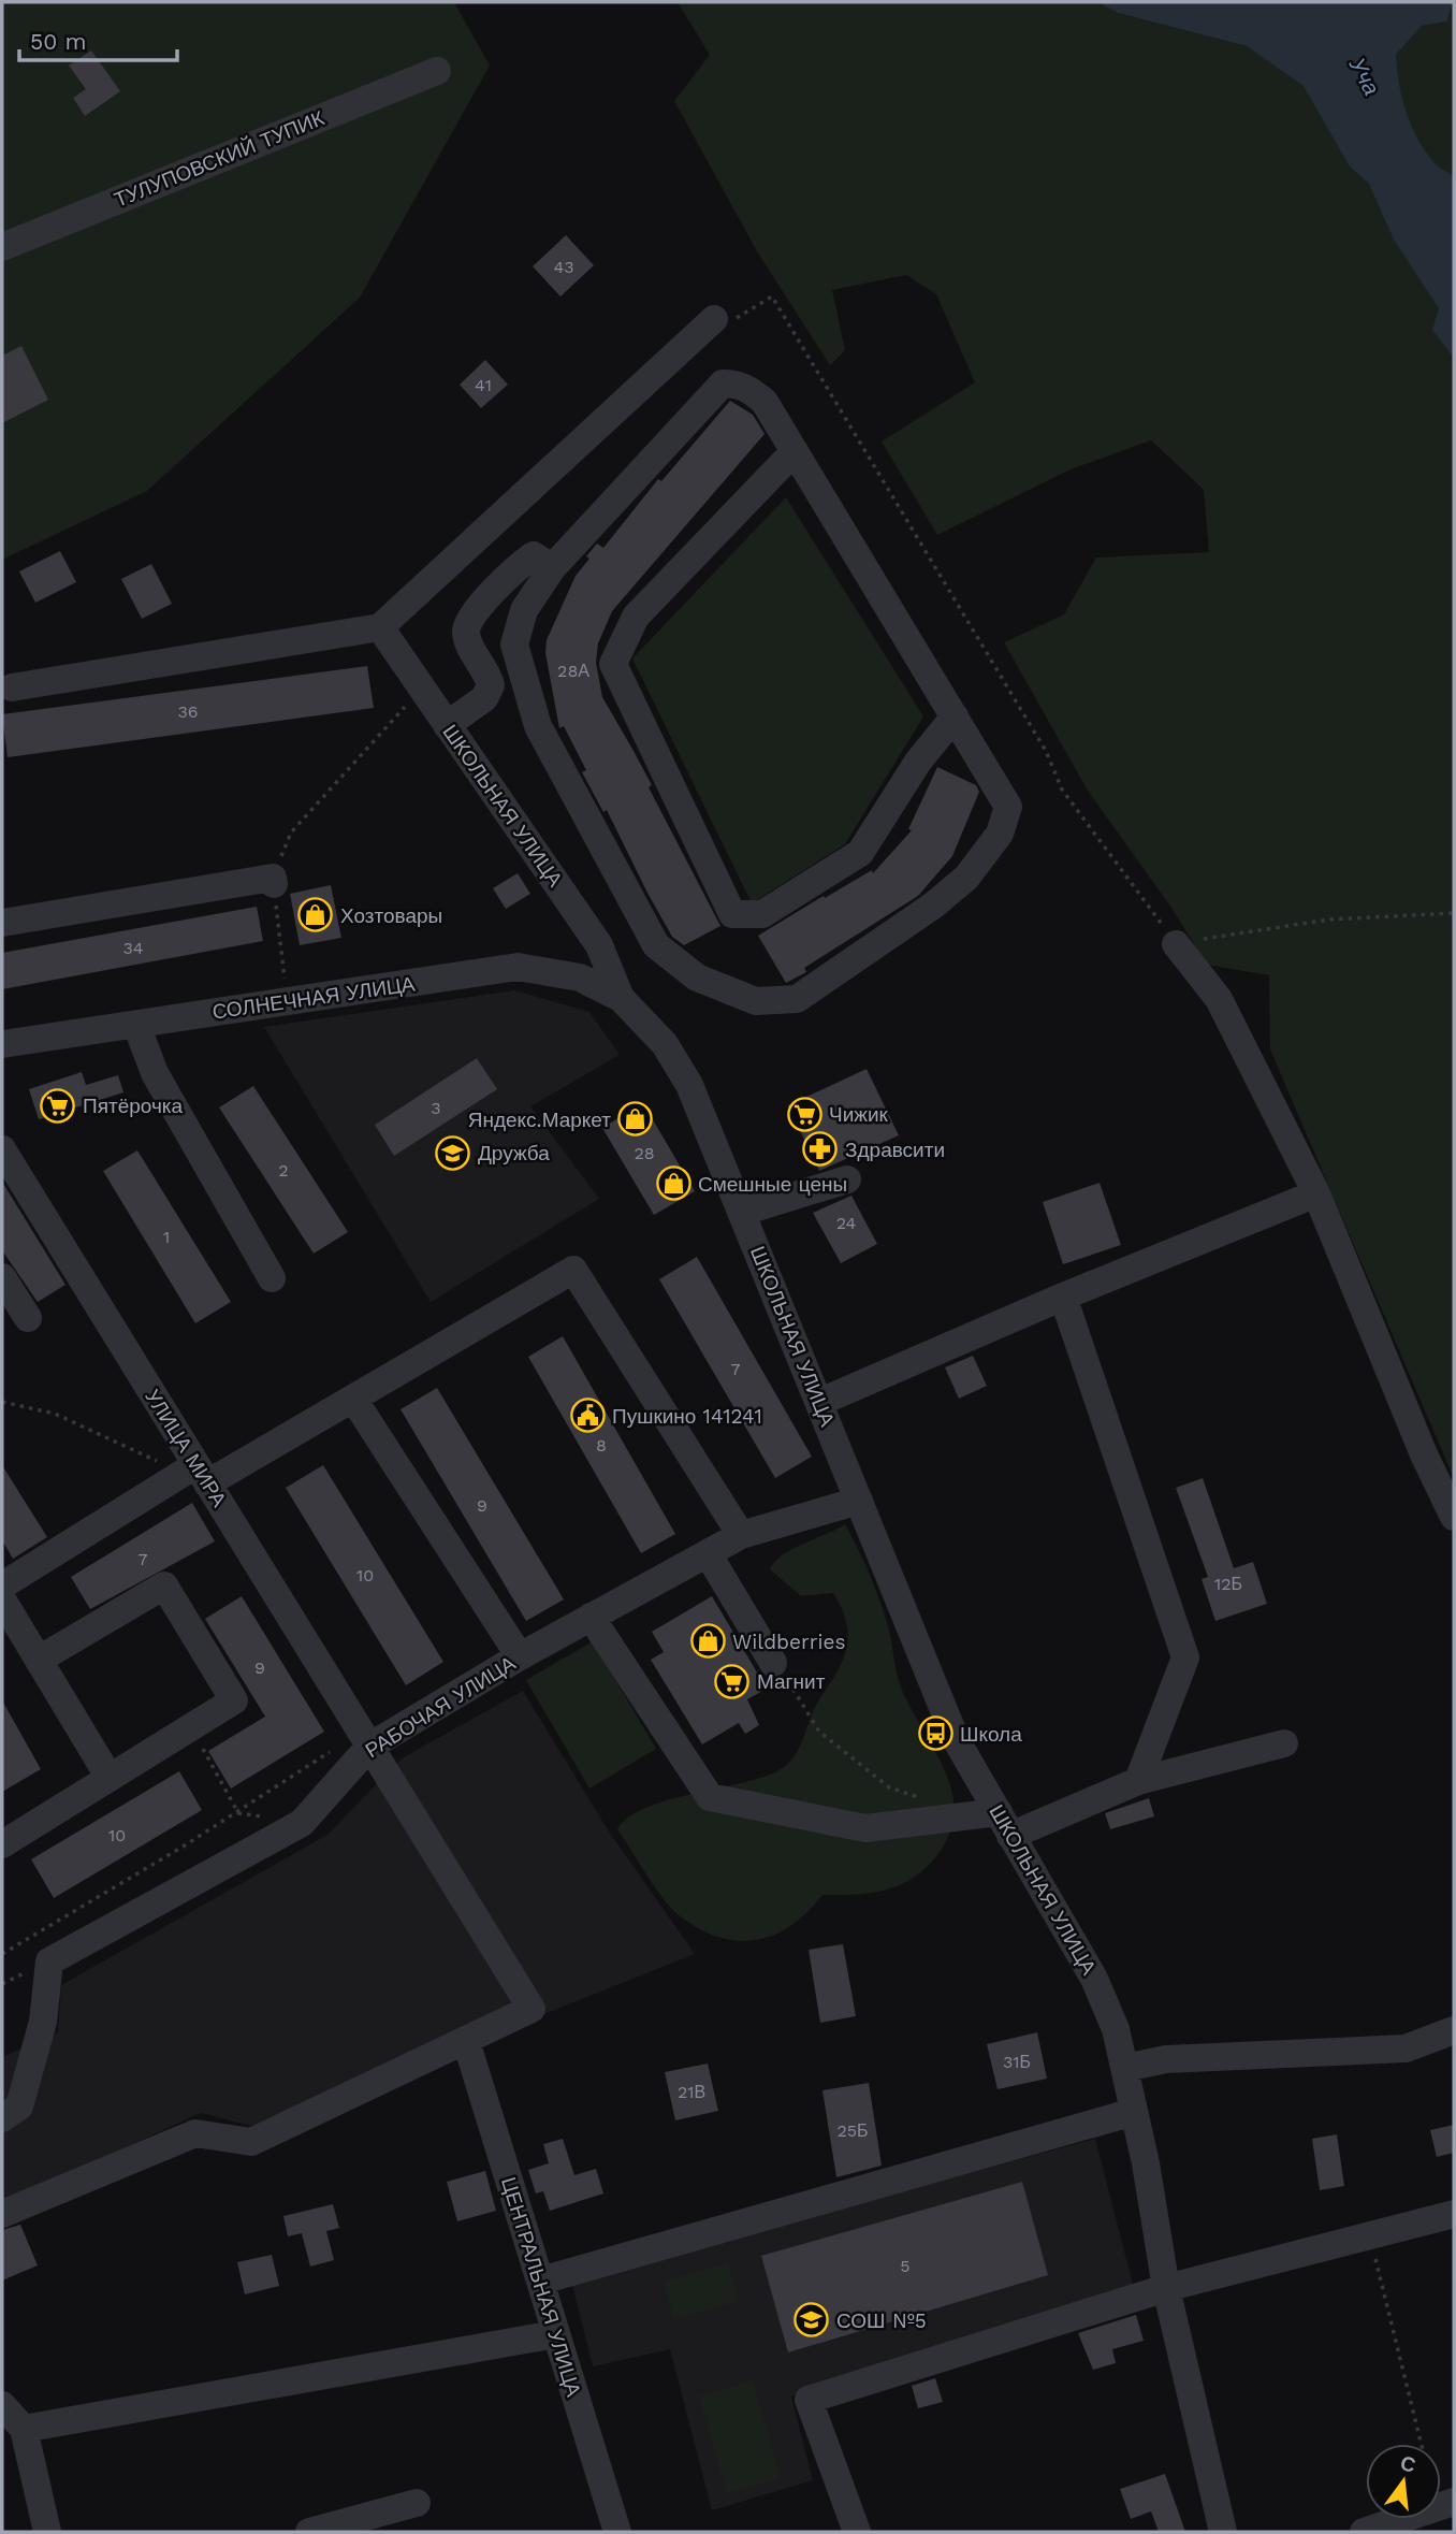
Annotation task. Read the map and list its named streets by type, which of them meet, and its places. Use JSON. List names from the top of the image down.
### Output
{
  "streets": {
    "street": [
      "ТУЛУПОВСКИЙ ТУПИК",
      "ШКОЛЬНАЯ УЛИЦА",
      "СОЛНЕЧНАЯ УЛИЦА",
      "УЛИЦА МИРА",
      "РАБОЧАЯ УЛИЦА",
      "ЦЕНТРАЛЬНАЯ УЛИЦА"
    ]
  },
  "crossings": [
    ["ШКОЛЬНАЯ УЛИЦА", "СОЛНЕЧНАЯ УЛИЦА"],
    ["ШКОЛЬНАЯ УЛИЦА", "РАБОЧАЯ УЛИЦА"],
    ["УЛИЦА МИРА", "РАБОЧАЯ УЛИЦА"],
    ["УЛИЦА МИРА", "ЦЕНТРАЛЬНАЯ УЛИЦА"]
  ],
  "water": ["Уча"],
  "places": {
    "shop": [
      "Хозтовары",
      "Яндекс.Маркет",
      "Смешные цены",
      "Wildberries"
    ],
    "supermarket": ["Пятёрочка", "Чижик", "Магнит"],
    "pharmacy": ["Здравсити"],
    "school or university": ["Дружба", "СОШ №5"],
    "public building": ["Пушкино 141241"],
    "bus stop": ["Школа"]
  },
  "house_numbers": [
    "43",
    "41",
    "28А",
    "36",
    "34",
    "3",
    "28",
    "2",
    "24",
    "1",
    "7",
    "8",
    "9",
    "7",
    "10",
    "12Б",
    "9",
    "10",
    "31Б",
    "21В",
    "25Б",
    "5"
  ],
  "scale_bar": "50 m",
  "north": "top"
}
